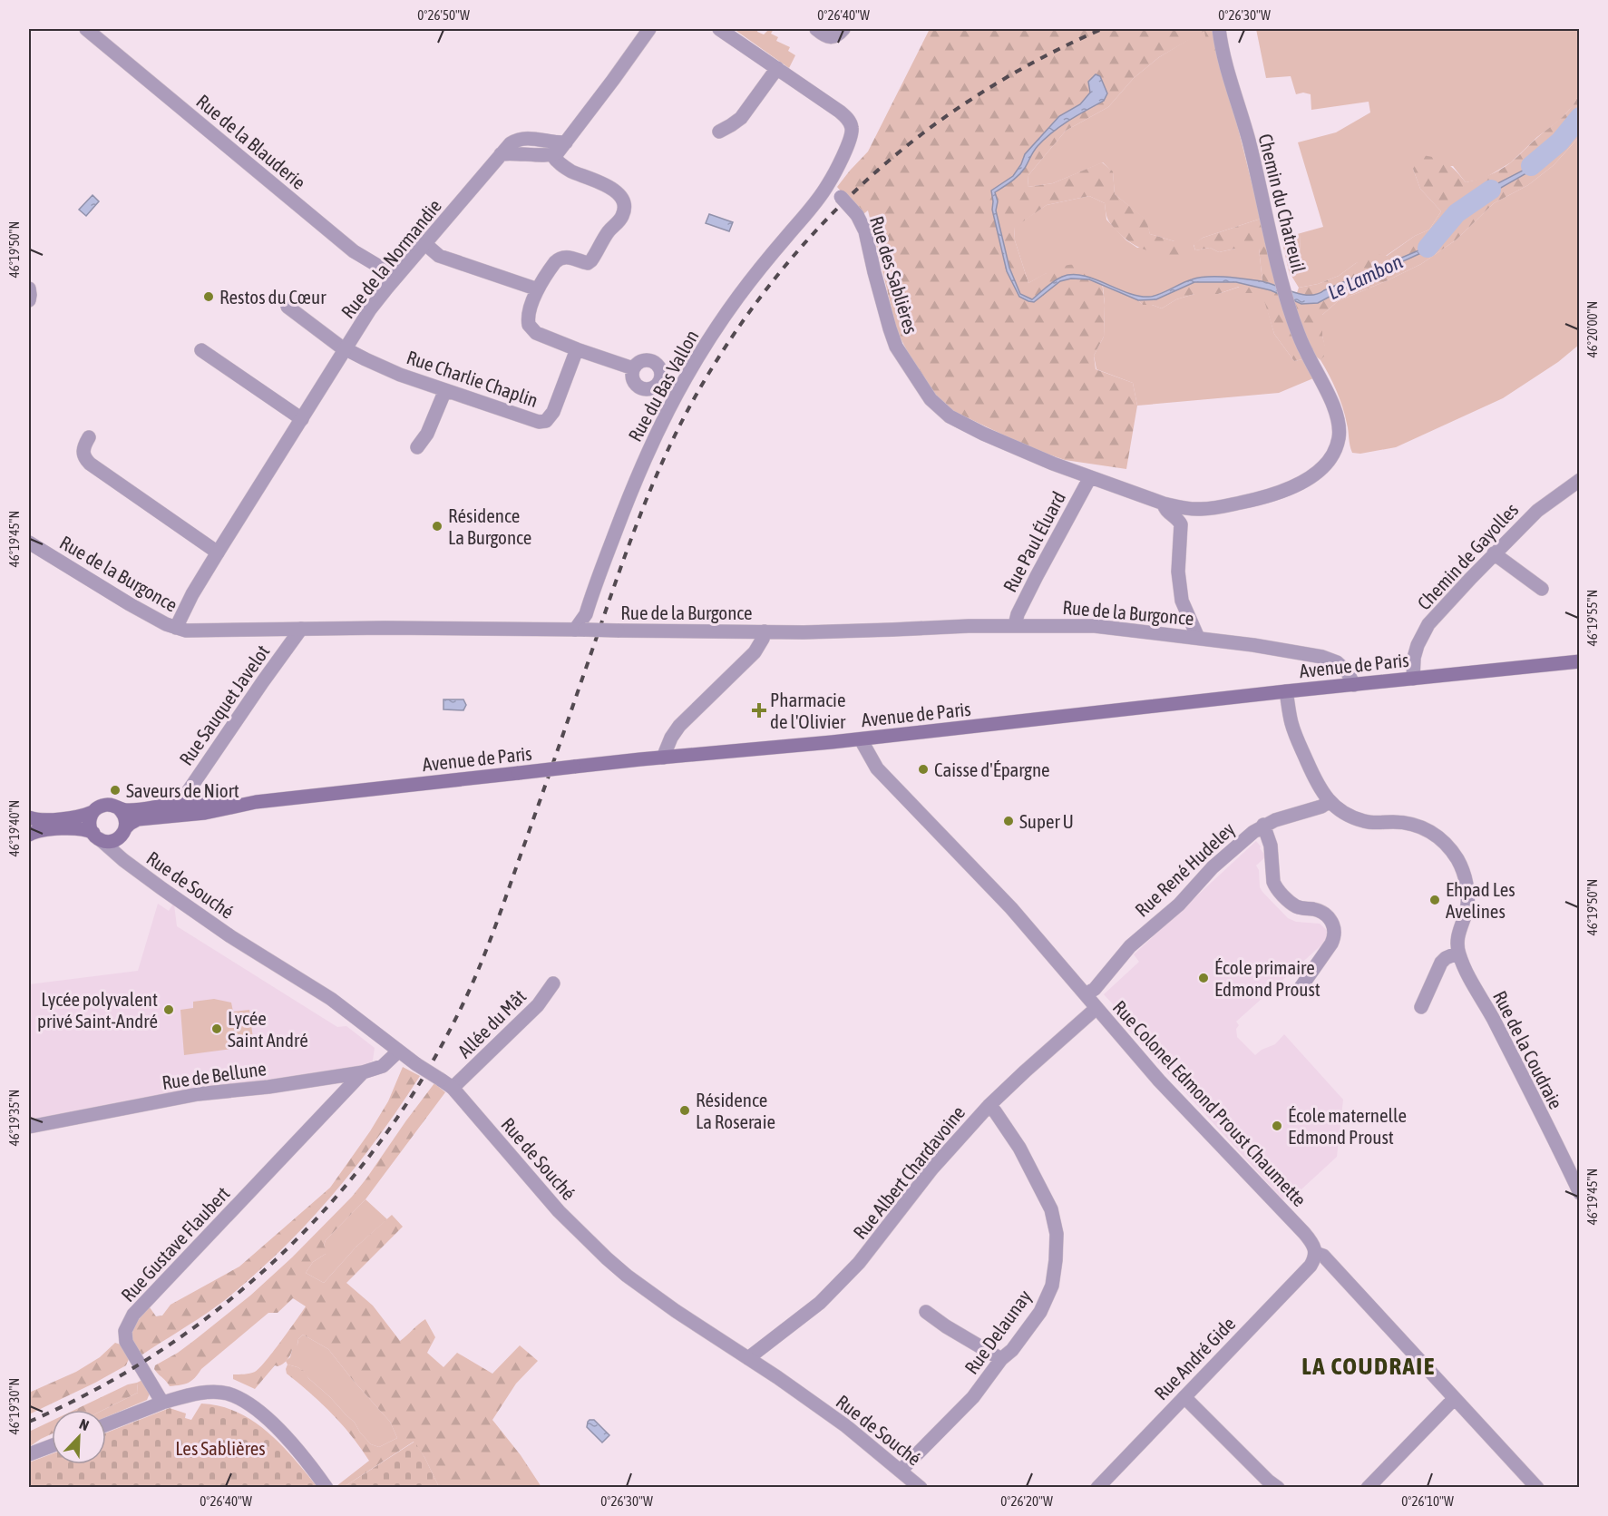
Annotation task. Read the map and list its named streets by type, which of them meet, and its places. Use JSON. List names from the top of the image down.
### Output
{
  "streets": {
    "main road": ["Avenue de Paris"],
    "street": [
      "Rue de la Blauderie",
      "Chemin du Chatreuil",
      "Rue de la Normandie",
      "Rue des Sablières",
      "Rue Charlie Chaplin",
      "Rue du Bas Vallon",
      "Rue Paul Éluard",
      "Chemin de Gayolles",
      "Rue de la Burgonce",
      "Rue Sauquet Javelot",
      "Rue René Hudeley",
      "Rue de Souché",
      "Allée du Mât",
      "Rue de la Coudraie",
      "Rue de Bellune",
      "Rue Colonel Edmond Proust Chaumette",
      "Rue Albert Chardavoine",
      "Rue Gustave Flaubert",
      "Rue Delaunay",
      "Rue André Gide"
    ]
  },
  "crossings": [
    ["Rue de la Blauderie", "Rue de la Normandie"],
    ["Chemin du Chatreuil", "Rue des Sablières"],
    ["Rue de la Normandie", "Rue Charlie Chaplin"],
    ["Rue de la Normandie", "Rue de la Burgonce"],
    ["Rue des Sablières", "Rue du Bas Vallon"],
    ["Rue des Sablières", "Rue Paul Éluard"],
    ["Rue du Bas Vallon", "Rue de la Burgonce"],
    ["Rue Paul Éluard", "Rue de la Burgonce"],
    ["Chemin de Gayolles", "Avenue de Paris"],
    ["Rue de la Burgonce", "Avenue de Paris"],
    ["Rue de la Burgonce", "Rue Sauquet Javelot"],
    ["Avenue de Paris", "Rue Sauquet Javelot"],
    ["Avenue de Paris", "Rue de Souché"],
    ["Avenue de Paris", "Rue de la Coudraie"],
    ["Avenue de Paris", "Rue Colonel Edmond Proust Chaumette"],
    ["Rue René Hudeley", "Rue de la Coudraie"],
    ["Rue René Hudeley", "Rue Colonel Edmond Proust Chaumette"],
    ["Rue de Souché", "Allée du Mât"],
    ["Rue de Souché", "Rue de Bellune"],
    ["Rue de Souché", "Rue Albert Chardavoine"],
    ["Rue de Souché", "Rue Delaunay"],
    ["Rue de Bellune", "Rue Gustave Flaubert"],
    ["Rue Colonel Edmond Proust Chaumette", "Rue Albert Chardavoine"],
    ["Rue Colonel Edmond Proust Chaumette", "Rue André Gide"],
    ["Rue Albert Chardavoine", "Rue Delaunay"]
  ],
  "districts": ["LA COUDRAIE"],
  "water": ["Le Lambon"],
  "parks": ["Les Sablières"],
  "places": {
    "other": [
      "Restos du Cœur",
      "Résidence La Burgonce",
      "Caisse d'Épargne",
      "Saveurs de Niort",
      "Super U",
      "Ehpad Les Avelines",
      "École primaire Edmond Proust",
      "Lycée polyvalent privé Saint-André",
      "Lycée Saint André",
      "Résidence La Roseraie",
      "École maternelle Edmond Proust"
    ],
    "health": ["Pharmacie de l'Olivier"]
  },
  "north": "top right",
  "coordinates": [
    "0°26'50\"W",
    "0°26'40\"W",
    "0°26'30\"W",
    "46°19'50\"N",
    "46°20'00\"N",
    "46°19'45\"N",
    "46°19'55\"N",
    "46°19'40\"N",
    "46°19'35\"N",
    "46°19'30\"N",
    "0°26'20\"W",
    "0°26'10\"W"
  ]
}
